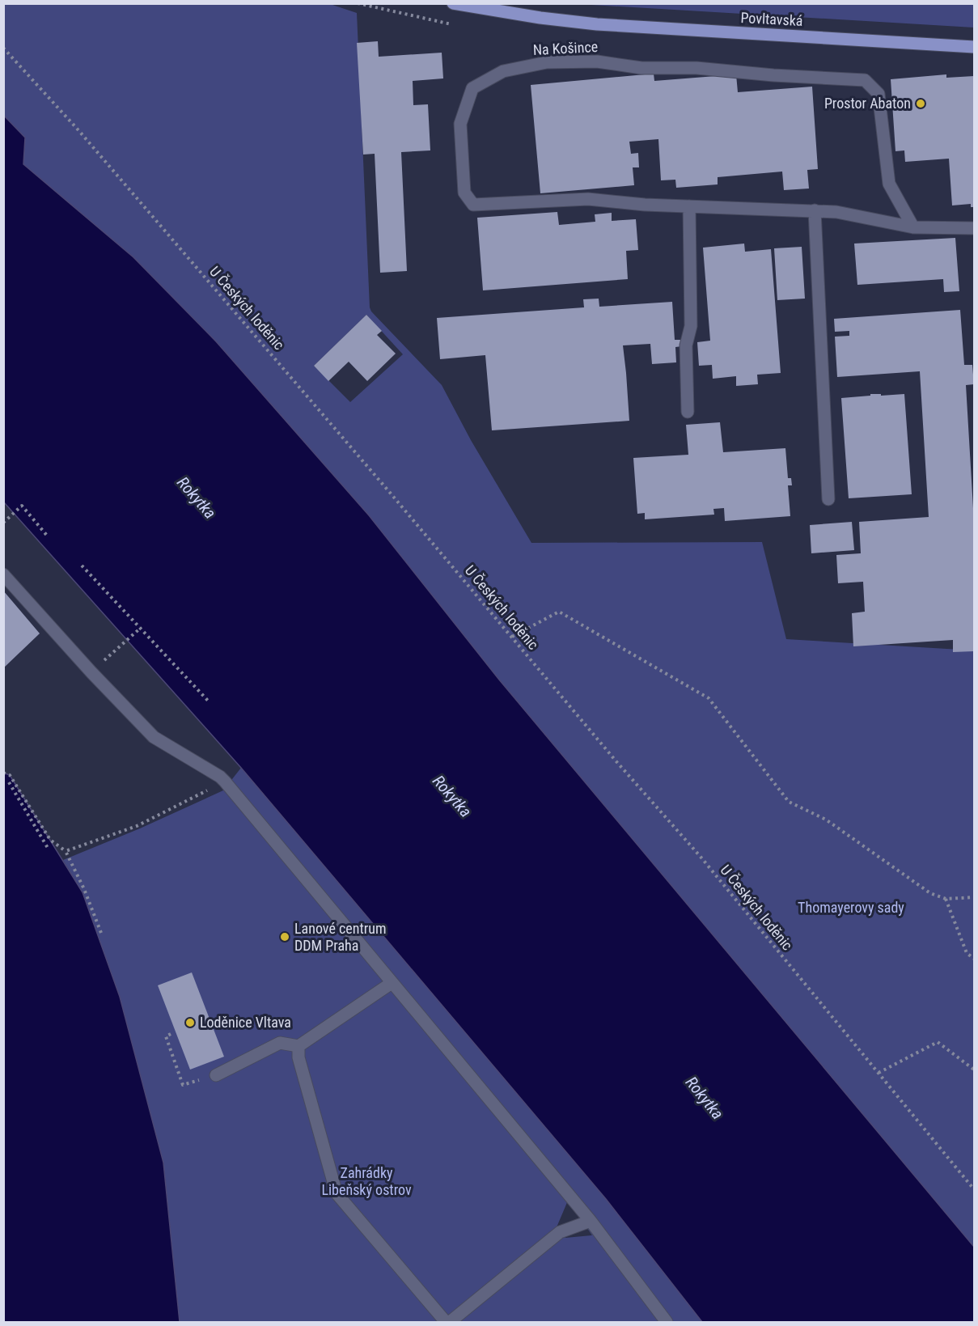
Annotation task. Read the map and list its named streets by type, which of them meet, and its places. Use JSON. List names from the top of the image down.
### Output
{
  "streets": {
    "main road": ["Povltavská"],
    "lane": ["Na Košince"],
    "path": ["U Českých loděnic"]
  },
  "water": ["Rokytka"],
  "parks": ["Thomayerovy sady", "Zahrádky Libeňský ostrov"],
  "places": ["Prostor Abaton", "Lanové centrum DDM Praha", "Loděnice Vltava"]
}
